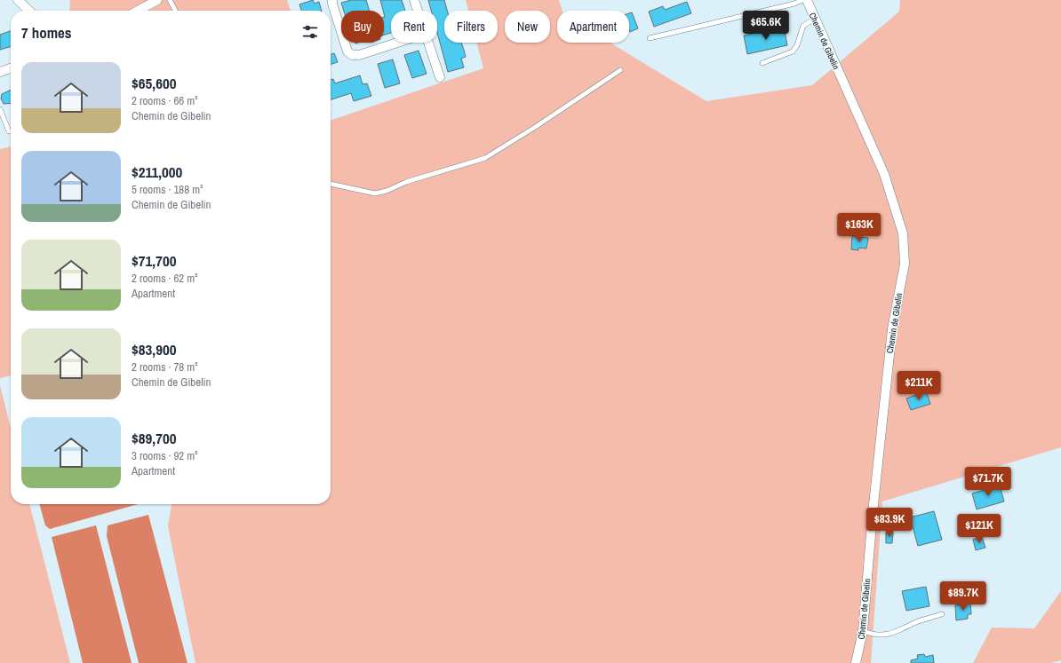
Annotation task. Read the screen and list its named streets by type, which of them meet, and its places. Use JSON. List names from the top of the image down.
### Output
{
  "streets": {
    "street": ["Chemin de Gibelin"]
  },
  "page": {
    "price": [
      "$65.6K",
      "$163K",
      "$211K",
      "$71.7K",
      "$83.9K",
      "$121K",
      "$89.7K"
    ],
    "chip": [
      "Buy",
      "Rent",
      "Filters",
      "New",
      "Apartment"
    ],
    "heading": "7 homes",
    "list": [
      {
        "name": "$65,600",
        "note": "2 rooms · 66 m² · Chemin de Gibelin"
      },
      {
        "name": "$211,000",
        "note": "5 rooms · 188 m² · Chemin de Gibelin"
      },
      {
        "name": "$71,700",
        "note": "2 rooms · 62 m² · Apartment"
      },
      {
        "name": "$83,900",
        "note": "2 rooms · 78 m² · Chemin de Gibelin"
      },
      {
        "name": "$89,700",
        "note": "3 rooms · 92 m² · Apartment"
      }
    ]
  }
}
